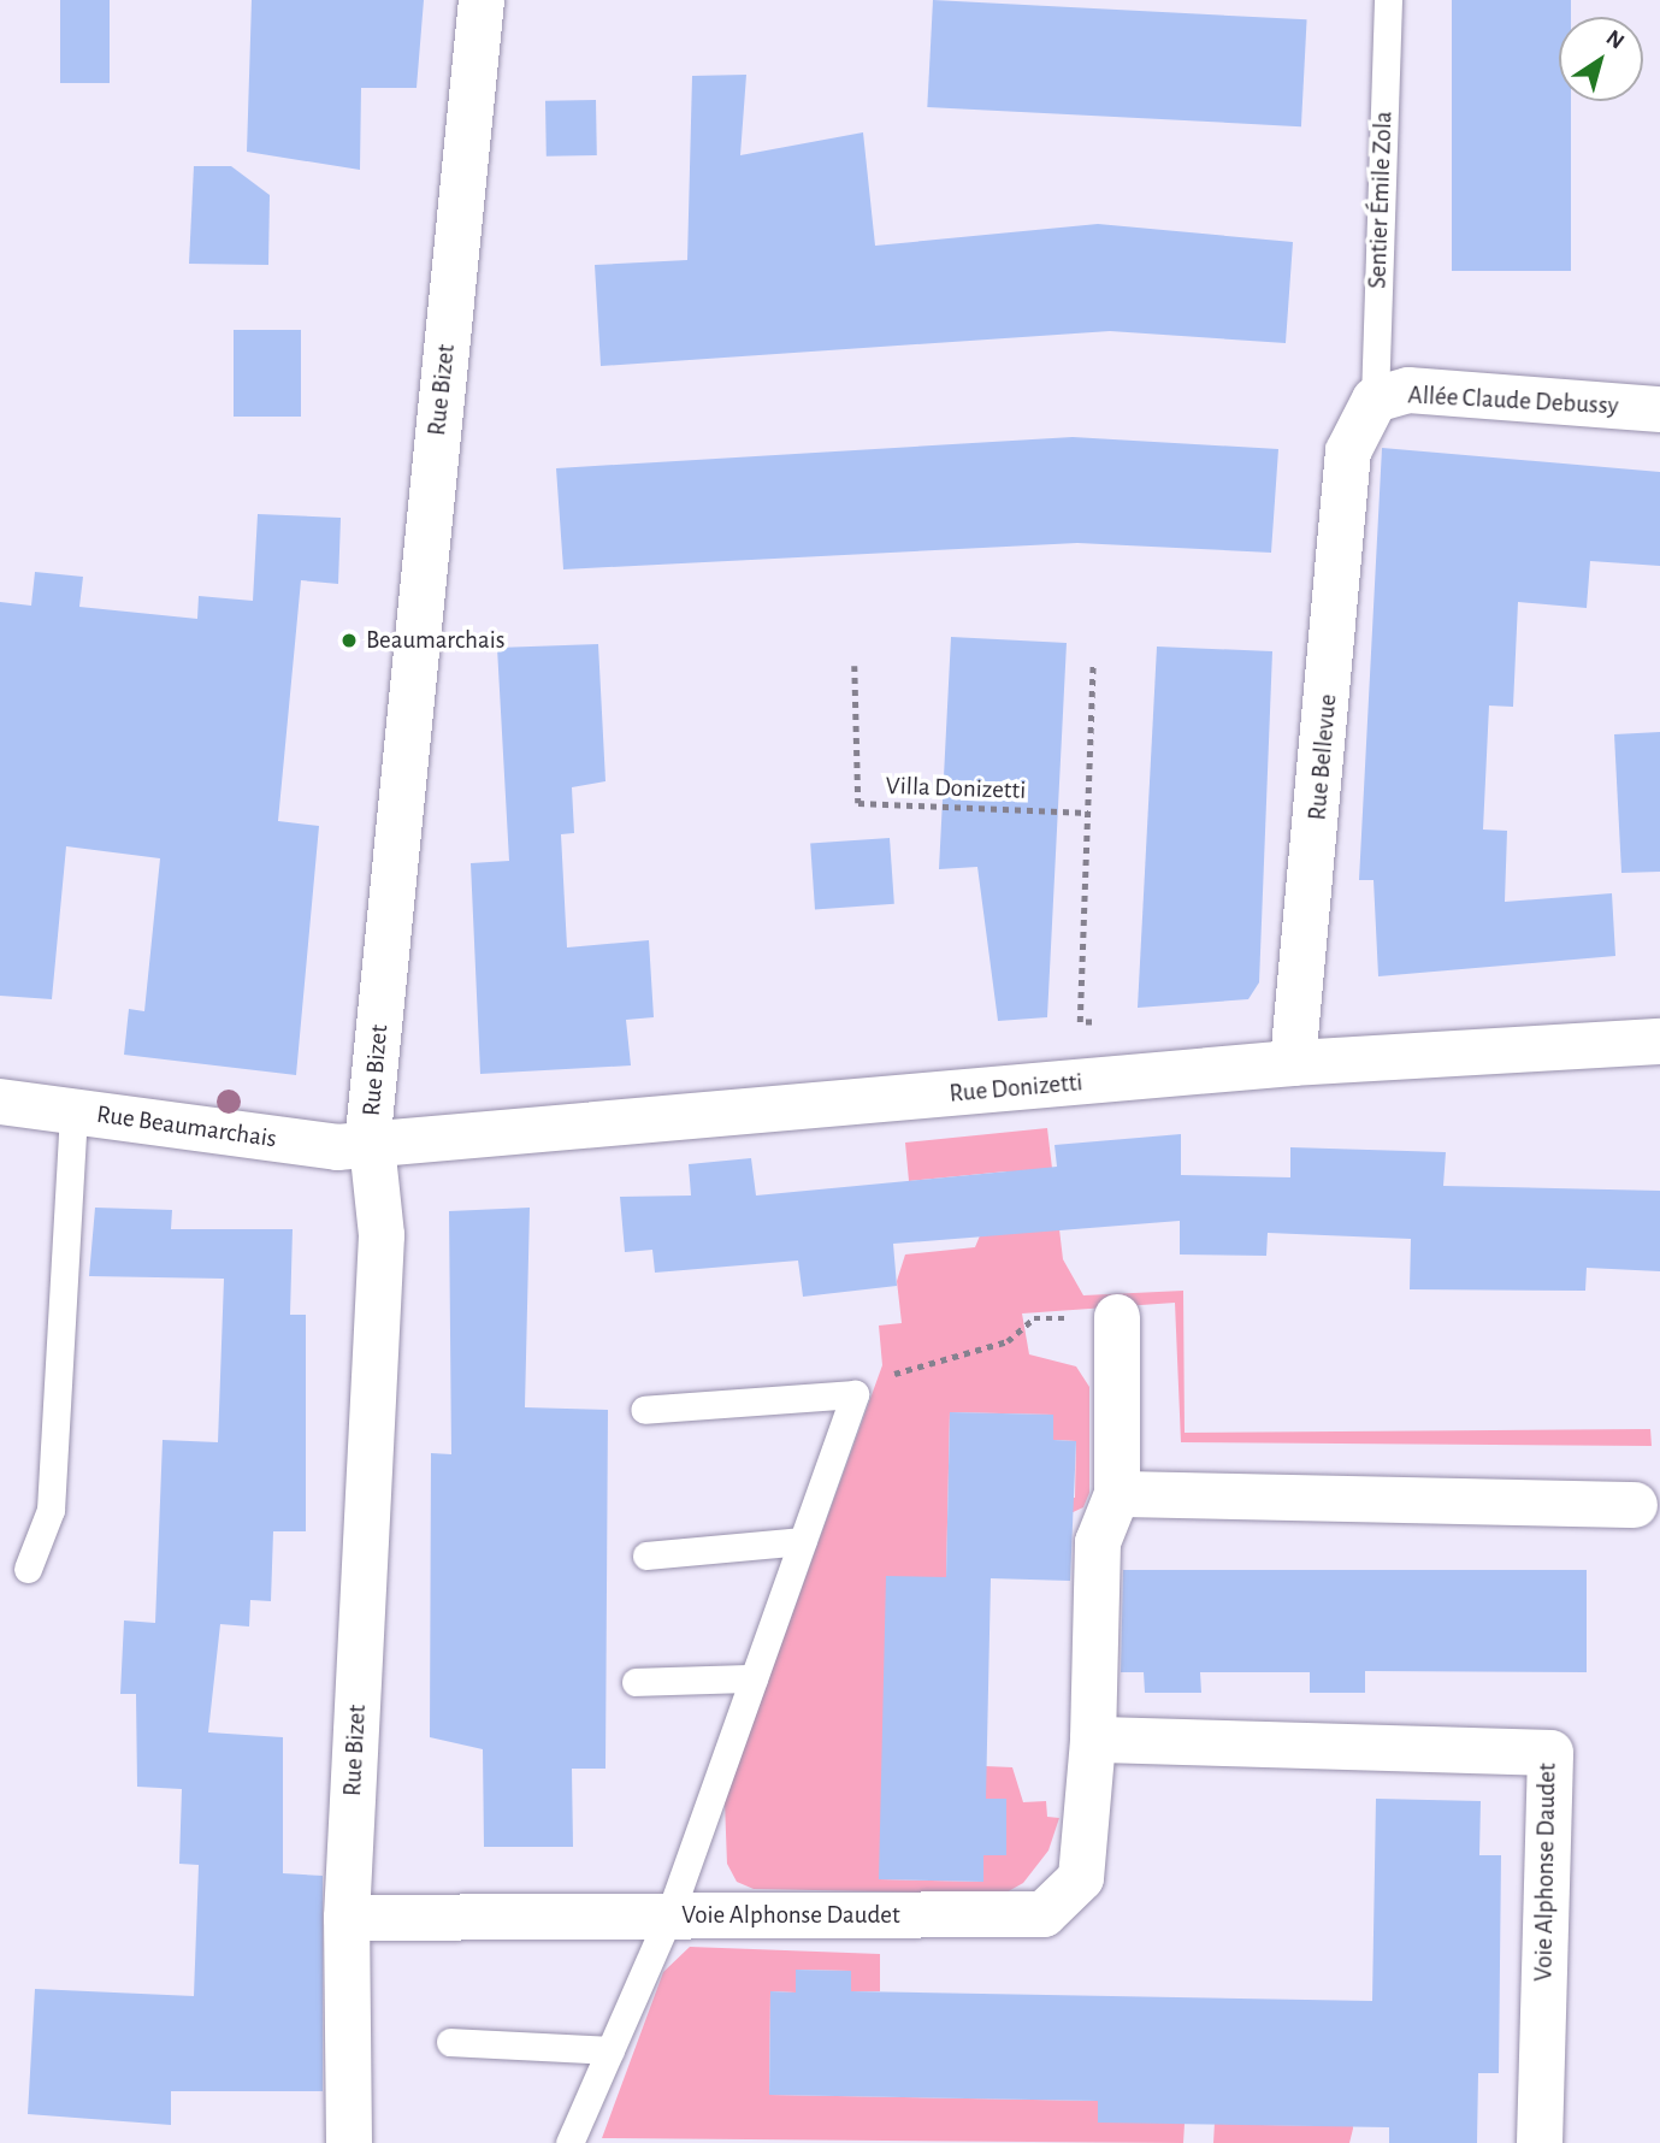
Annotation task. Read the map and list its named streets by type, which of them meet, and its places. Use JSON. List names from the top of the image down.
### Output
{
  "streets": {
    "street": [
      "Rue Bizet",
      "Allée Claude Debussy",
      "Rue Bellevue",
      "Rue Donizetti",
      "Rue Beaumarchais",
      "Voie Alphonse Daudet"
    ],
    "lane": ["Sentier Émile Zola"],
    "path": ["Villa Donizetti"]
  },
  "crossings": [
    ["Sentier Émile Zola", "Allée Claude Debussy"],
    ["Rue Bizet", "Rue Donizetti"],
    ["Rue Bizet", "Rue Beaumarchais"],
    ["Rue Bizet", "Voie Alphonse Daudet"],
    ["Allée Claude Debussy", "Rue Bellevue"],
    ["Rue Bellevue", "Rue Donizetti"],
    ["Rue Donizetti", "Rue Beaumarchais"]
  ],
  "places": ["Beaumarchais"],
  "north": "top right"
}
